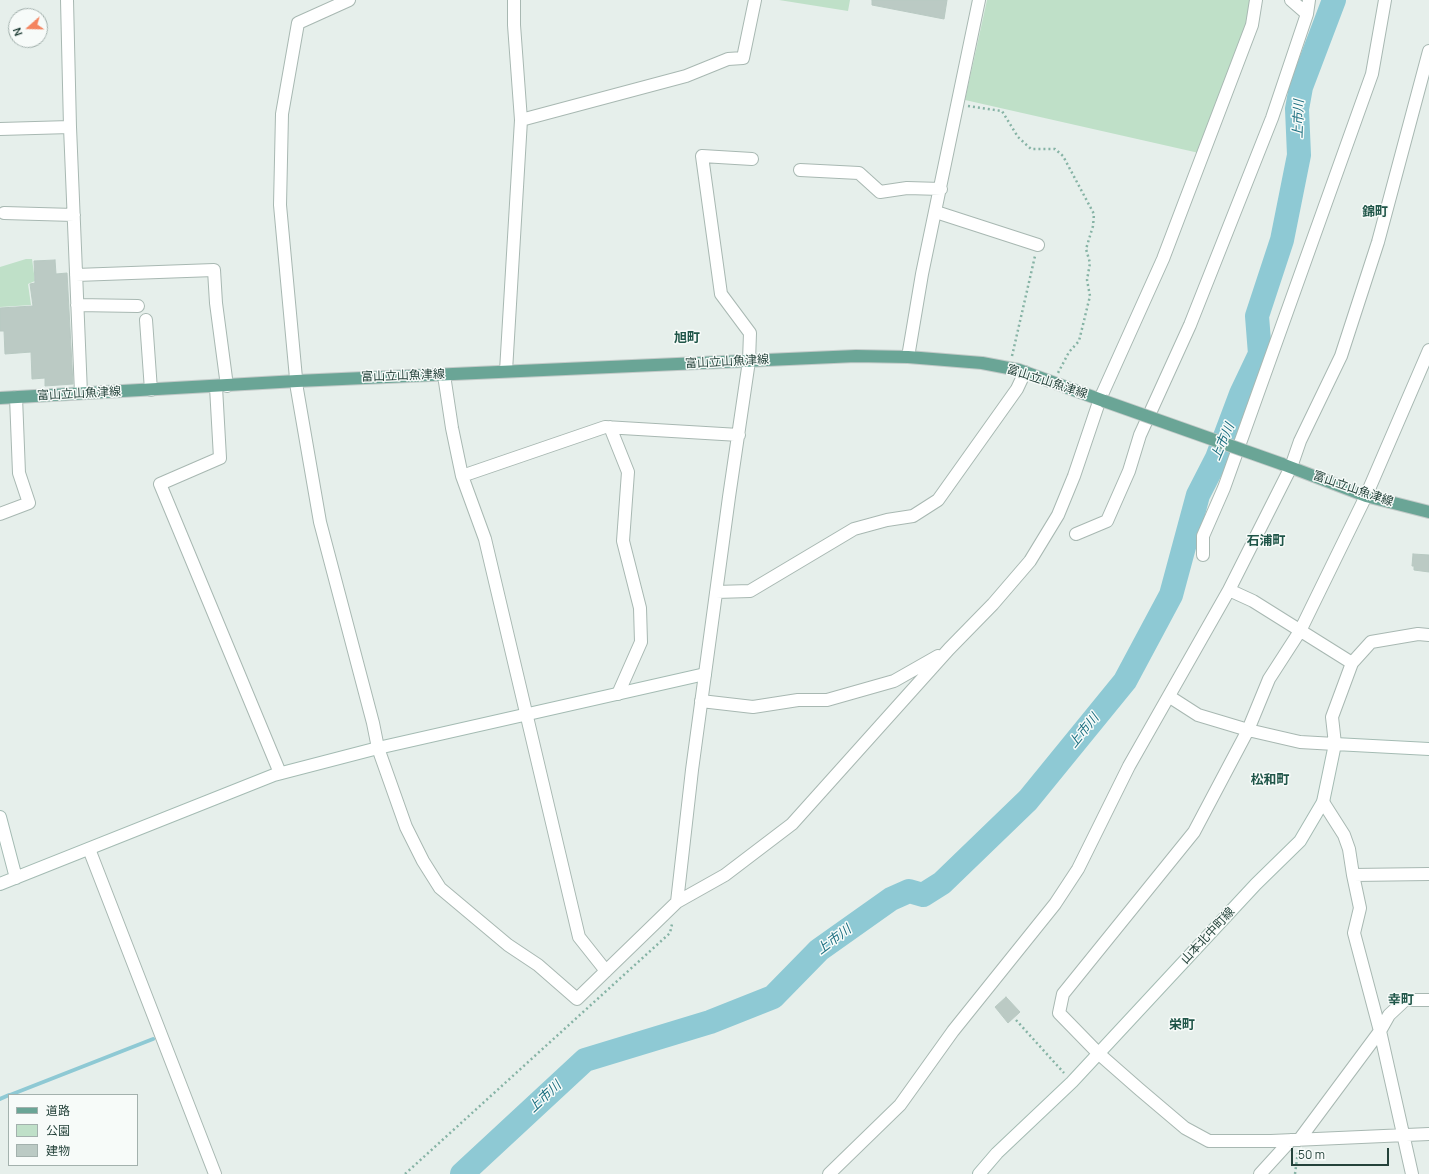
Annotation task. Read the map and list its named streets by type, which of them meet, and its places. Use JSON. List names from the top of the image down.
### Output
{
  "streets": {
    "main road": ["富山立山魚津線"],
    "street": ["山本北中町線"]
  },
  "districts": [
    "錦町",
    "旭町",
    "石浦町",
    "松和町",
    "幸町",
    "栄町"
  ],
  "water": ["上市川"],
  "legend": ["道路", "公園", "建物"],
  "scale_bar": "50 m",
  "north": "left"
}
